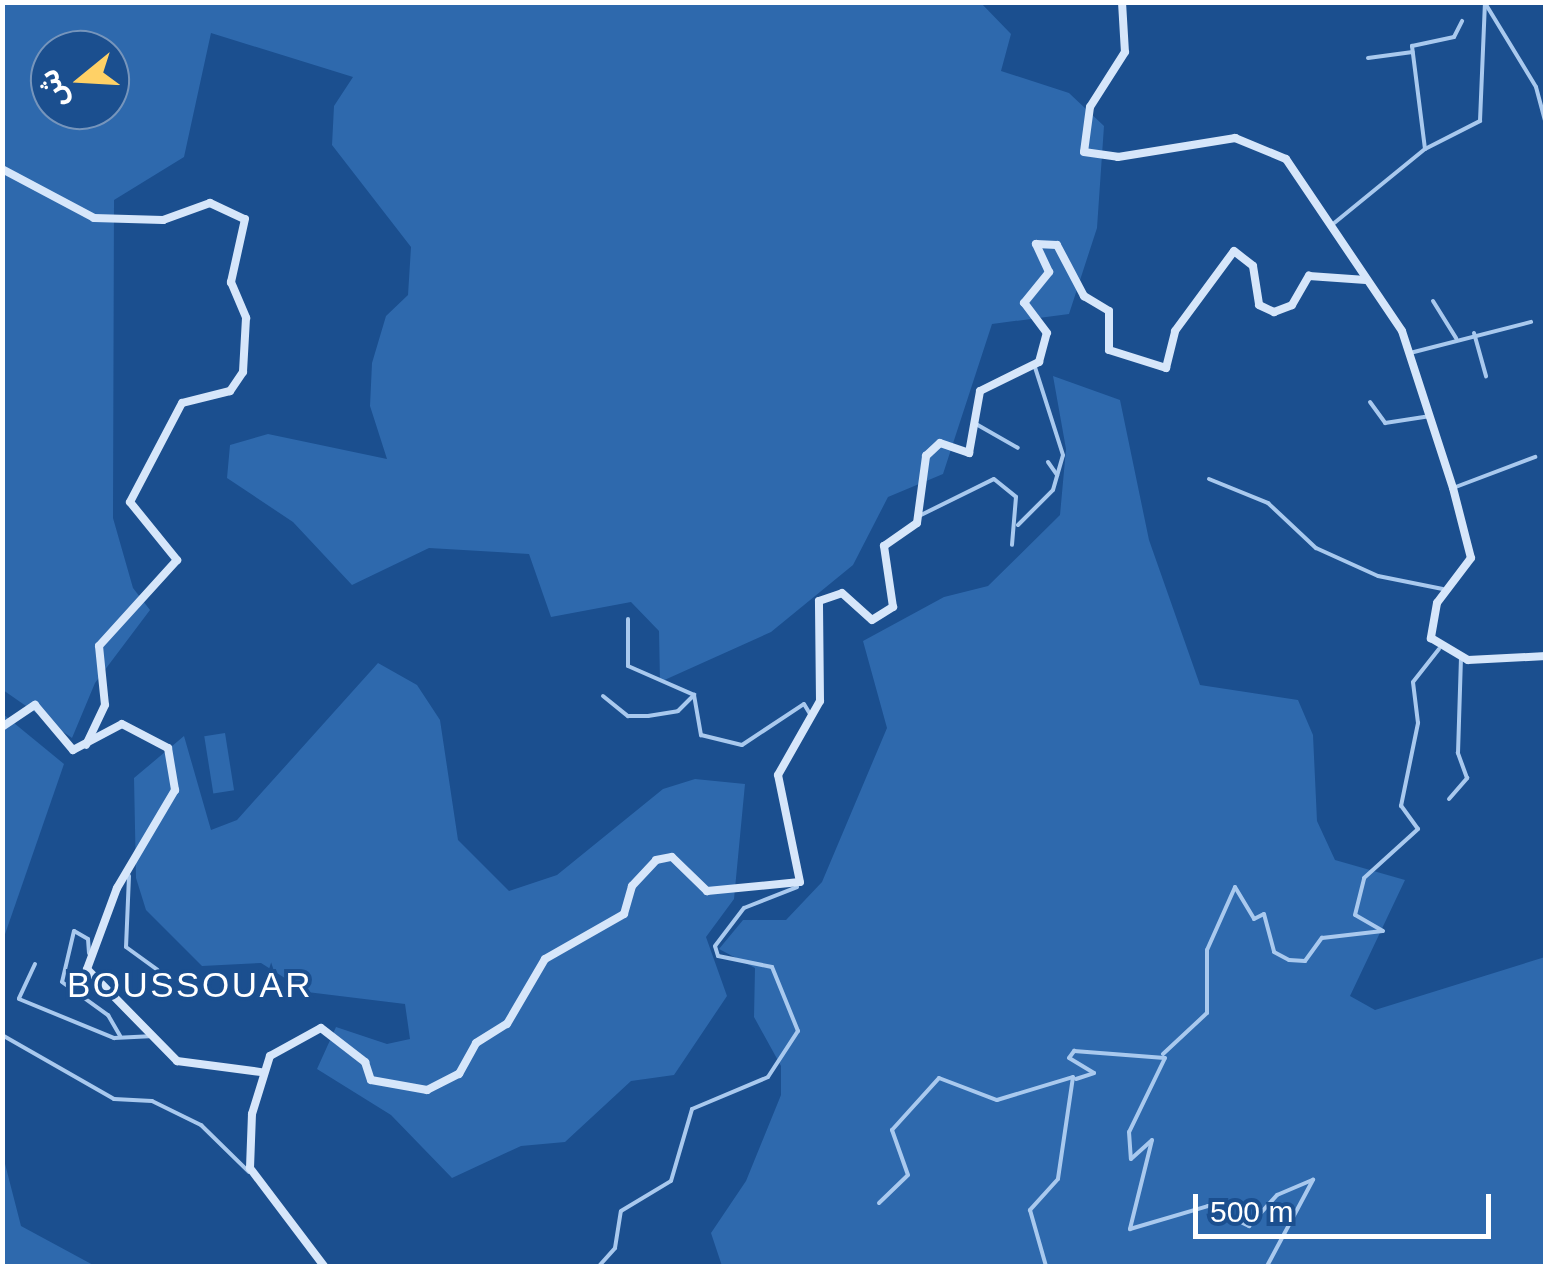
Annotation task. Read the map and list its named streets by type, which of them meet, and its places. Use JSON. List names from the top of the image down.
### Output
{
  "districts": ["BOUSSOUAR"],
  "scale_bar": "500 m",
  "north": "left"
}
